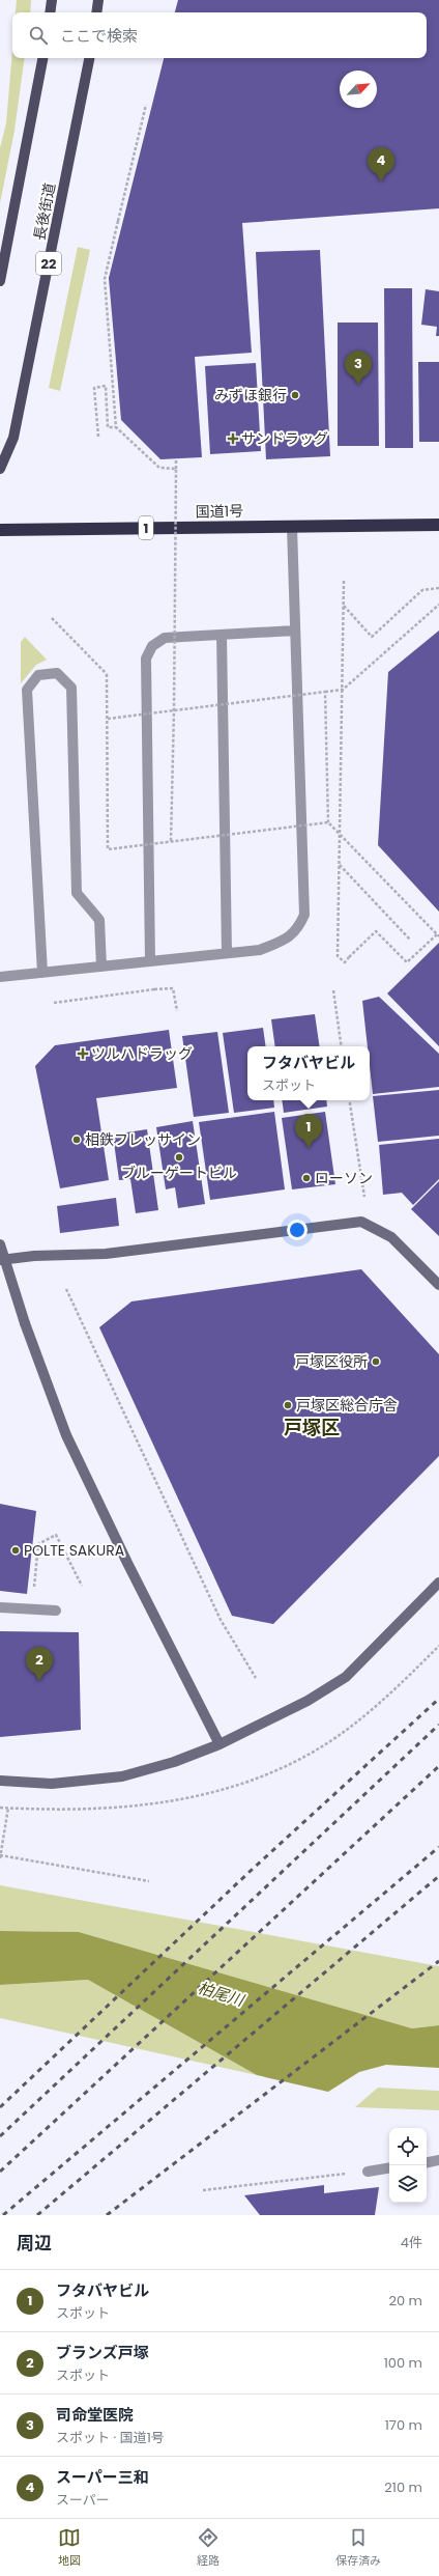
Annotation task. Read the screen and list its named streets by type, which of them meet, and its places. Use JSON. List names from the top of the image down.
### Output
{
  "streets": {
    "highway": ["国道1号", "1"],
    "main road": ["長後街道", "22"]
  },
  "districts": ["戸塚区"],
  "water": ["柏尾川"],
  "places": {
    "other": [
      "みずほ銀行",
      "相鉄フレッサイン",
      "ブルーゲートビル",
      "ローソン",
      "戸塚区役所",
      "戸塚区総合庁舎",
      "POLTE SAKURA"
    ],
    "health": ["サンドラッグ", "ツルハドラッグ"]
  },
  "north": "top right",
  "page": {
    "search": "ここで検索",
    "pins": [
      "4",
      "3",
      "1",
      "2"
    ],
    "popup": ["フタバヤビル", "スポット"],
    "heading": ["周辺", "4件"],
    "list": [
      {
        "mark": "1",
        "name": "フタバヤビル",
        "note": "スポット",
        "value": "20 m"
      },
      {
        "mark": "2",
        "name": "ブランズ戸塚",
        "note": "スポット",
        "value": "100 m"
      },
      {
        "mark": "3",
        "name": "司命堂医院",
        "note": "スポット · 国道1号",
        "value": "170 m"
      },
      {
        "mark": "4",
        "name": "スーパー三和",
        "note": "スーパー",
        "value": "210 m"
      }
    ],
    "nav": ["地図", "経路", "保存済み"]
  }
}
